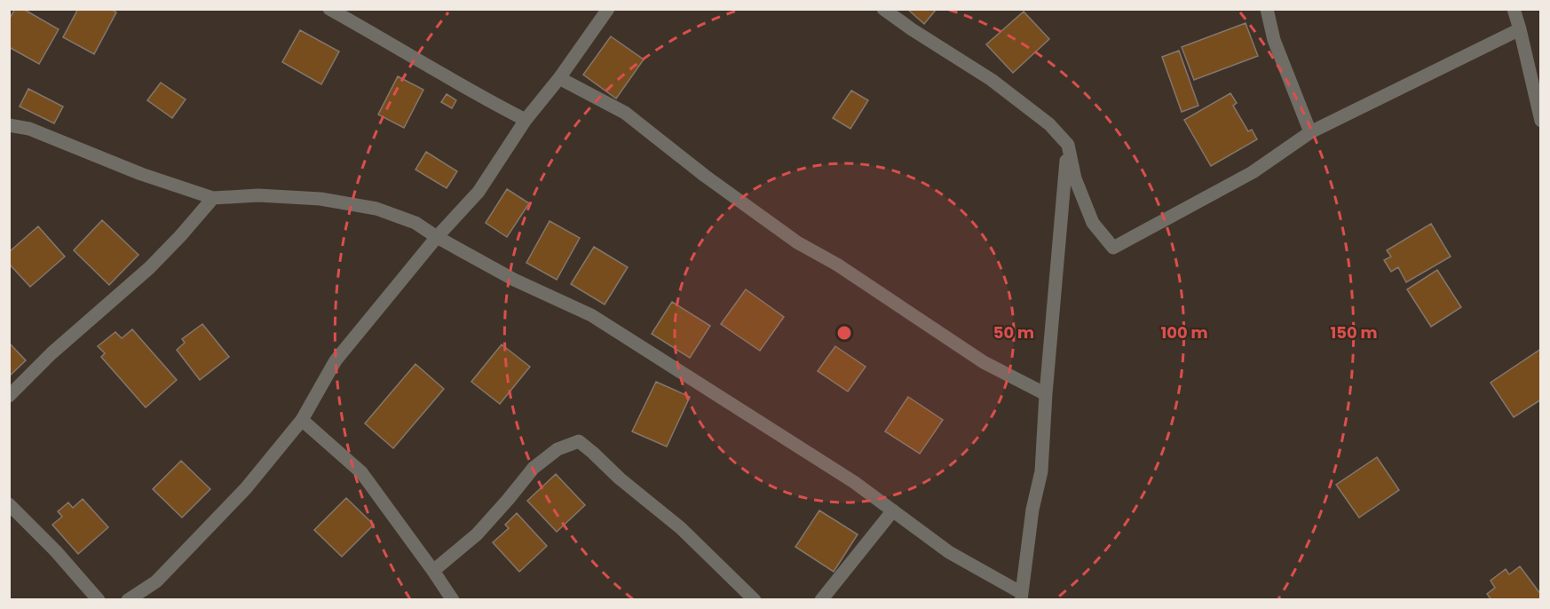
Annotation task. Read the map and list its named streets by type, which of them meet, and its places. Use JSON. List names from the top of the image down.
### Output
{
  "rings": ["50 m", "100 m", "150 m"]
}
